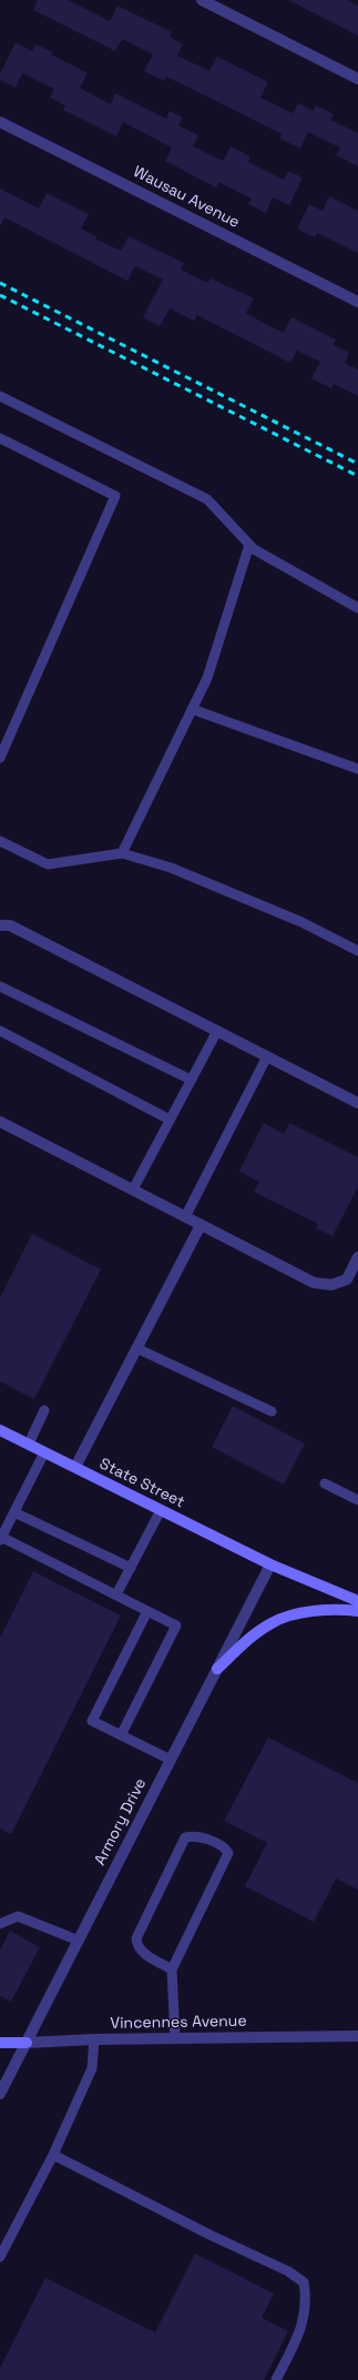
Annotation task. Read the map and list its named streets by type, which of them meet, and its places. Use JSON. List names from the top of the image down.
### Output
{
  "streets": {
    "street": [
      "Wausau Avenue",
      "State Street",
      "Armory Drive",
      "Vincennes Avenue"
    ]
  },
  "crossings": [
    ["State Street", "Armory Drive"],
    ["Armory Drive", "Vincennes Avenue"]
  ]
}
